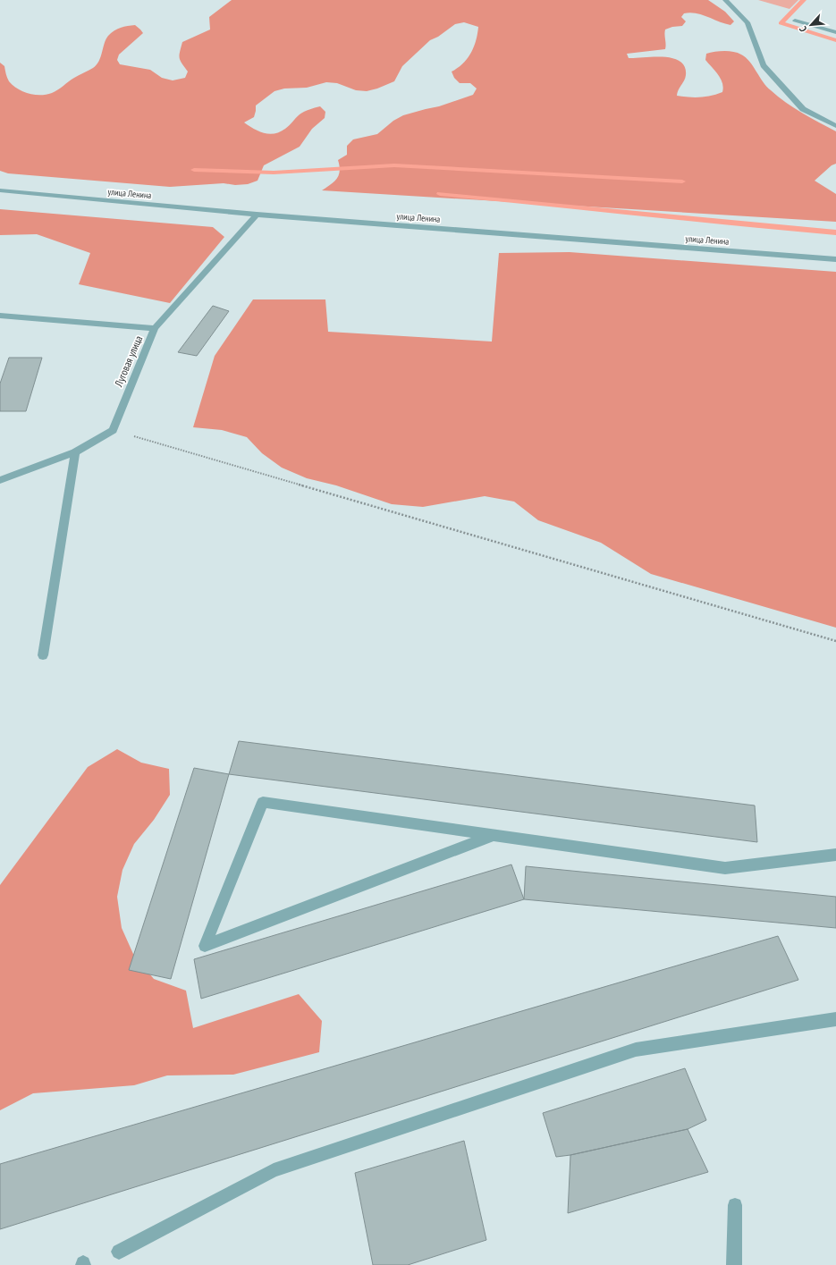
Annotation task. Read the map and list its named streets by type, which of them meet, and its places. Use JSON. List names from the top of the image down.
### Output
{
  "streets": {
    "street": ["улица Ленина", "Луговая улица"]
  },
  "crossings": [
    ["улица Ленина", "Луговая улица"]
  ],
  "north": "bottom left"
}
